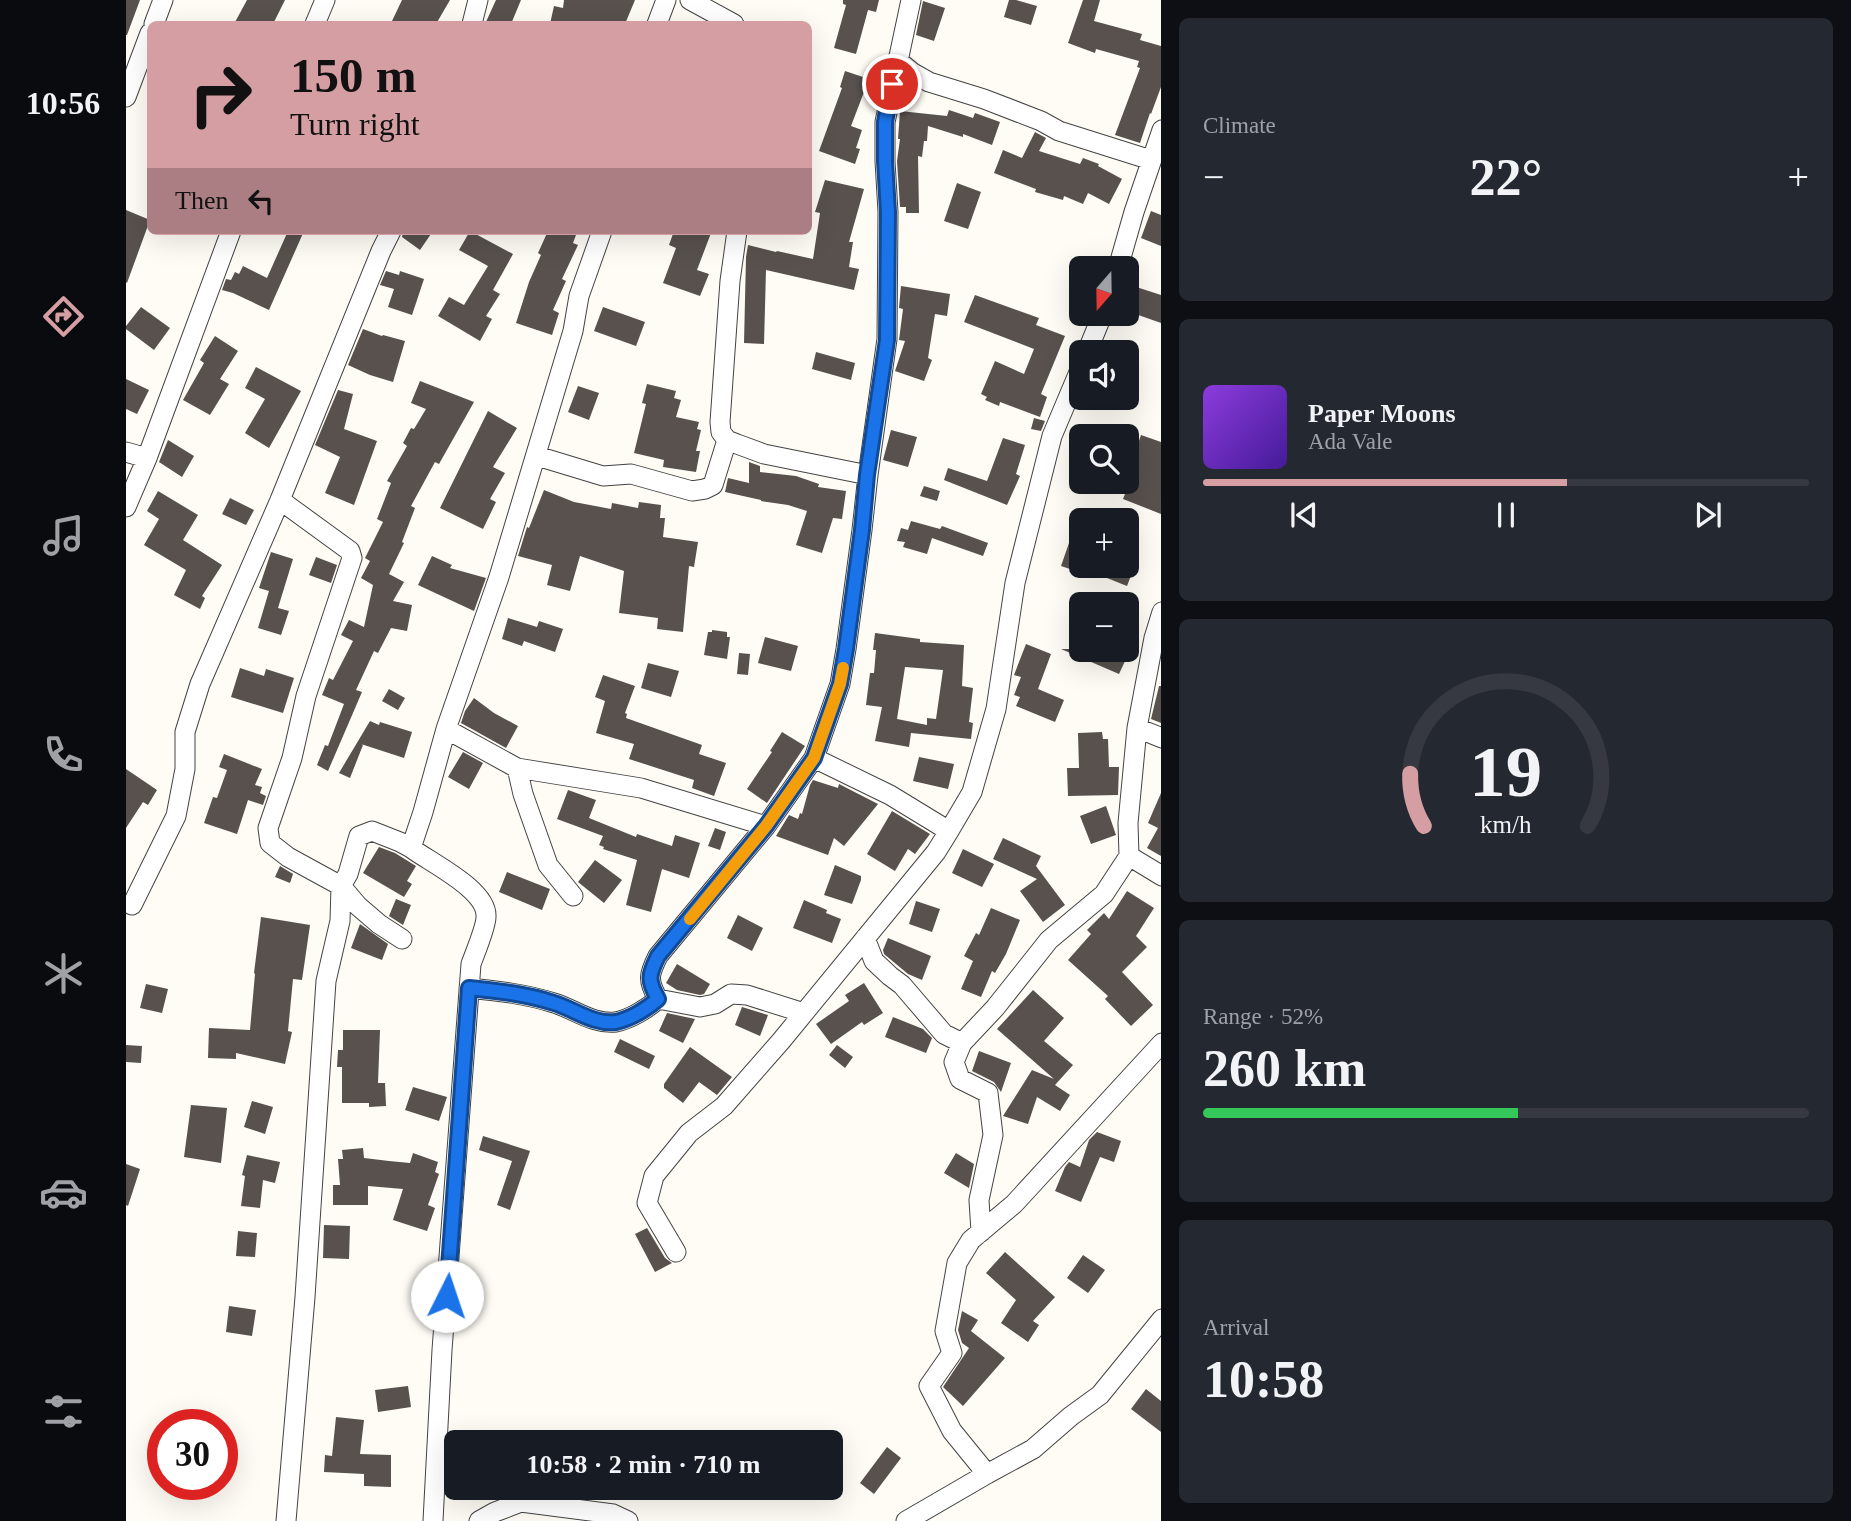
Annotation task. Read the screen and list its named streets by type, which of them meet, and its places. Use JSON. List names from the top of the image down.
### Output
{
  "north": "bottom",
  "page": {
    "tabs": "10:56",
    "tile": [
      "Climate",
      ["Range · 52%", "260 km"],
      ["Arrival", "10:58"]
    ],
    "turn": ["150 m", "Turn right"],
    "heat": ["−", "22°", "+"],
    "then": "Then",
    "map_buttons": ["+", "−"],
    "song": ["Paper Moons", "Ada Vale"],
    "limit": "30",
    "trip": "10:58 · 2 min · 710 m",
    "gauge": ["19", "km/h"]
  }
}
